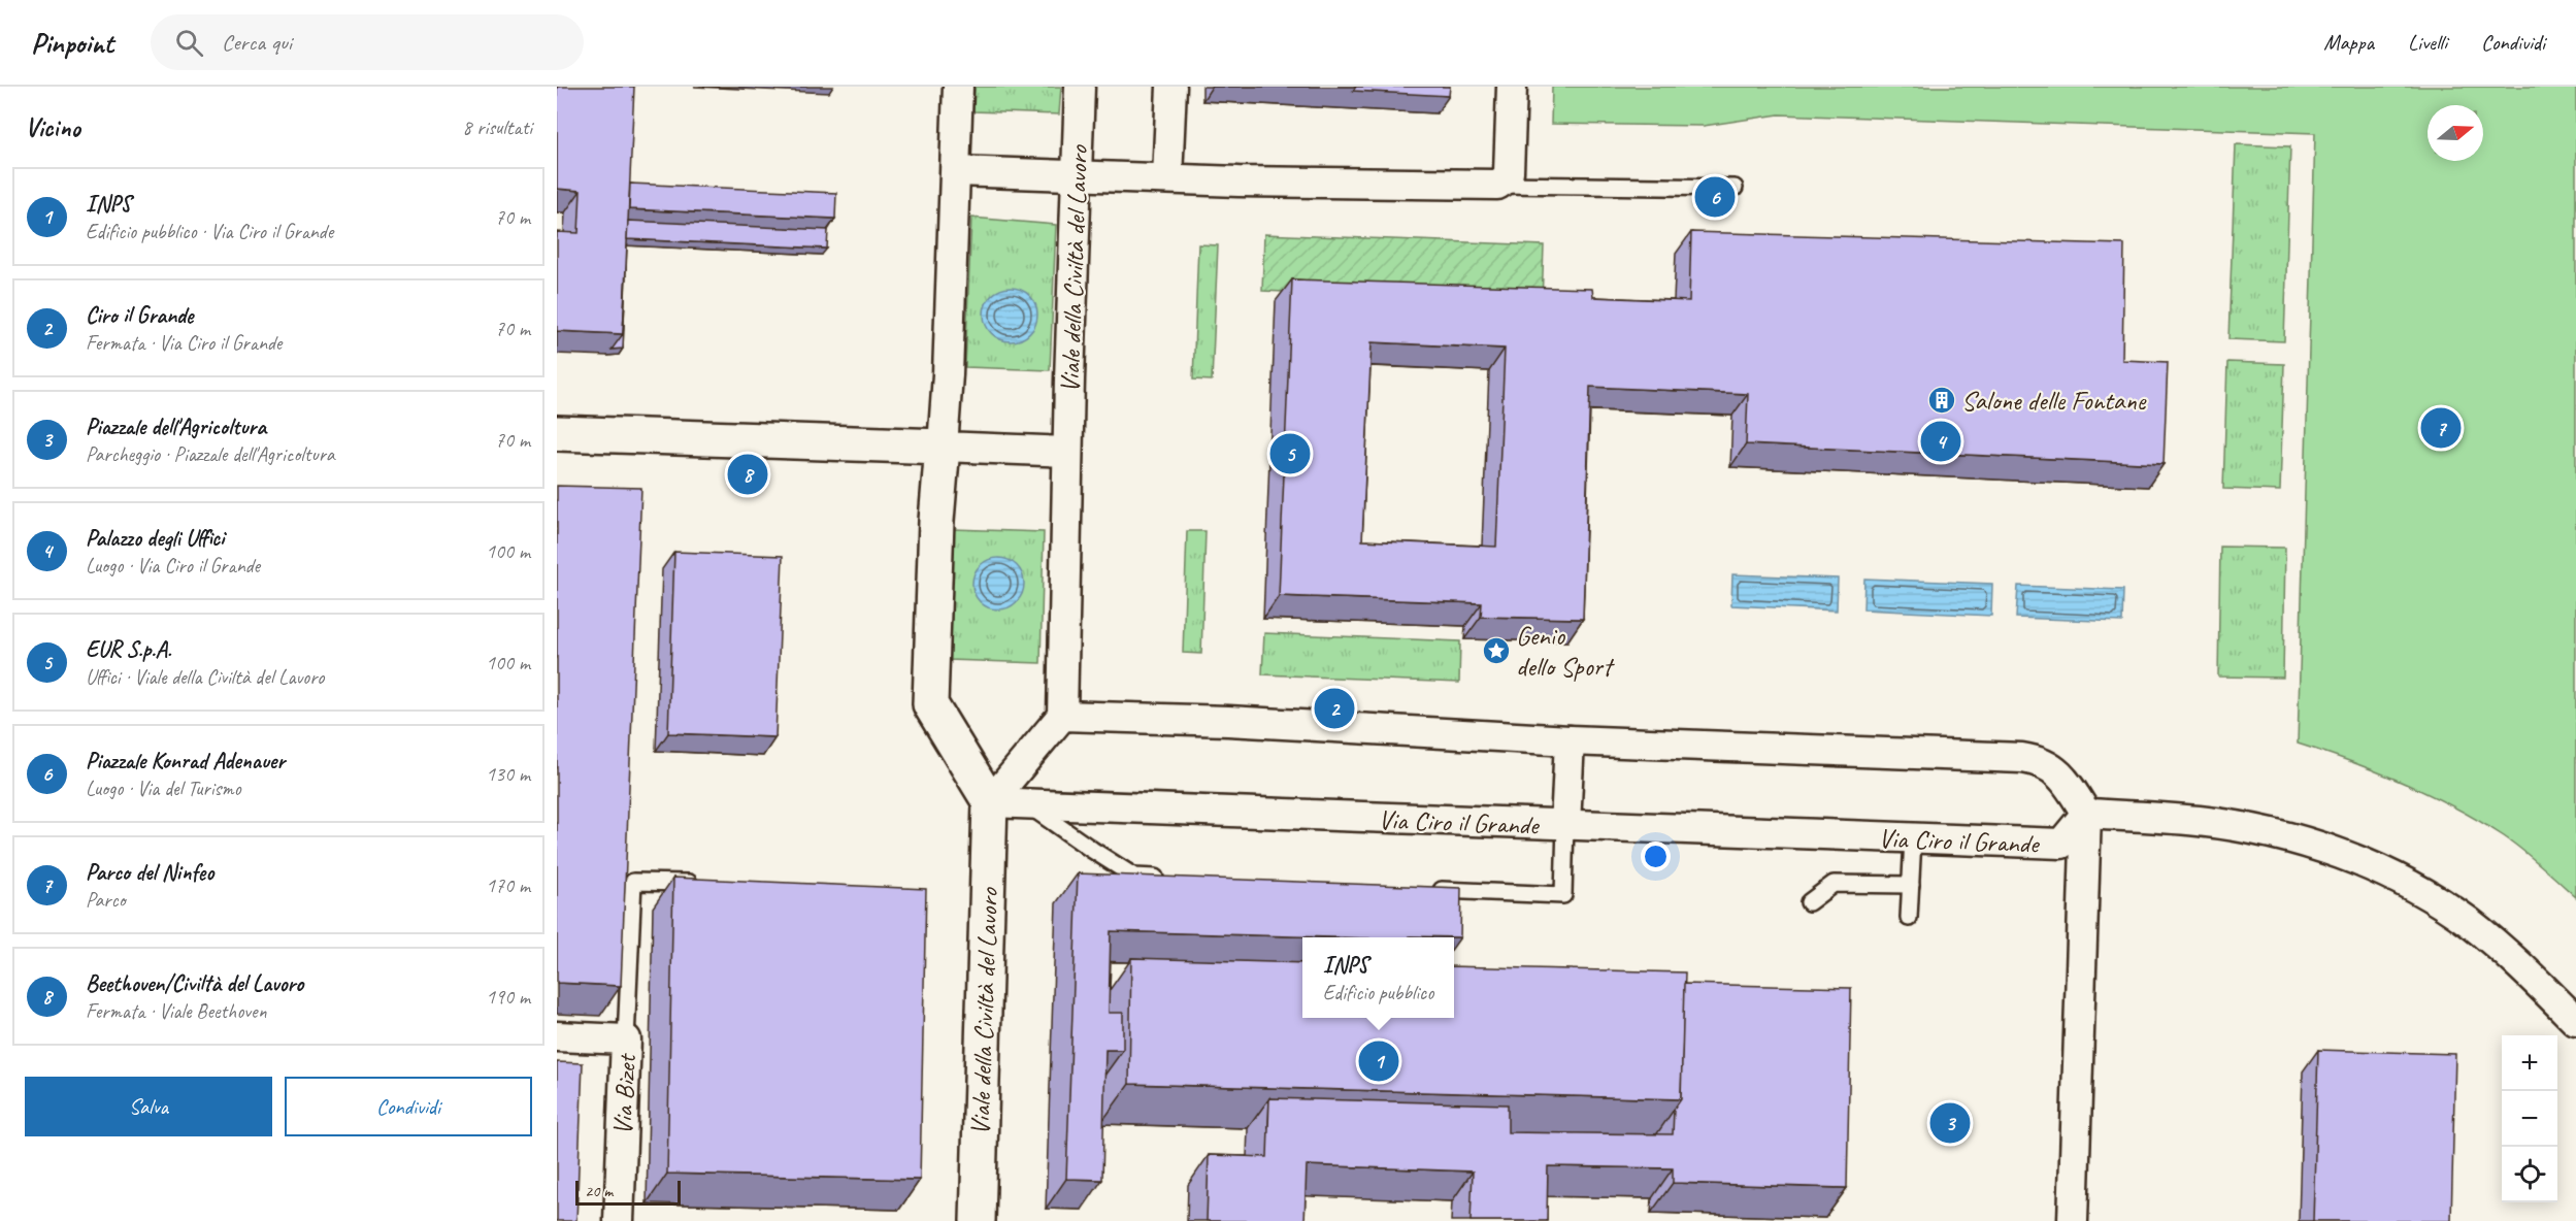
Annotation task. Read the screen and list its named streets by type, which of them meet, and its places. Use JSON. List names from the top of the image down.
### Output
{
  "streets": {
    "street": ["Viale della Civiltà del Lavoro", "Via Ciro il Grande", "Via Bizet"]
  },
  "crossings": [
    ["Viale della Civiltà del Lavoro", "Via Ciro il Grande"]
  ],
  "places": {
    "building": ["Salone delle Fontane"],
    "place": ["Genio dello Sport"]
  },
  "scale_bar": "20 m",
  "north": "right",
  "page": {
    "header": "Pinpoint",
    "search": "Cerca qui",
    "nav": ["Mappa", "Livelli", "Condividi"],
    "heading": ["Vicino", "8 risultati"],
    "list": [
      {
        "mark": "1",
        "name": "INPS",
        "note": "Edificio pubblico · Via Ciro il Grande",
        "value": "70 m"
      },
      {
        "mark": "2",
        "name": "Ciro il Grande",
        "note": "Fermata · Via Ciro il Grande",
        "value": "70 m"
      },
      {
        "mark": "3",
        "name": "Piazzale dell'Agricoltura",
        "note": "Parcheggio · Piazzale dell'Agricoltura",
        "value": "70 m"
      },
      {
        "mark": "4",
        "name": "Palazzo degli Uffici",
        "note": "Luogo · Via Ciro il Grande",
        "value": "100 m"
      },
      {
        "mark": "5",
        "name": "EUR S.p.A.",
        "note": "Uffici · Viale della Civiltà del Lavoro",
        "value": "100 m"
      },
      {
        "mark": "6",
        "name": "Piazzale Konrad Adenauer",
        "note": "Luogo · Via del Turismo",
        "value": "130 m"
      },
      {
        "mark": "7",
        "name": "Parco del Ninfeo",
        "note": "Parco",
        "value": "170 m"
      },
      {
        "mark": "8",
        "name": "Beethoven/Civiltà del Lavoro",
        "note": "Fermata · Viale Beethoven",
        "value": "190 m"
      }
    ],
    "pins": [
      "6",
      "7",
      "4",
      "5",
      "8",
      "2",
      "1",
      "3"
    ],
    "popup": ["INPS", "Edificio pubblico"],
    "map_buttons": ["+", "−"],
    "buttons": ["Salva", "Condividi"],
    "scale": "20 m"
  }
}
